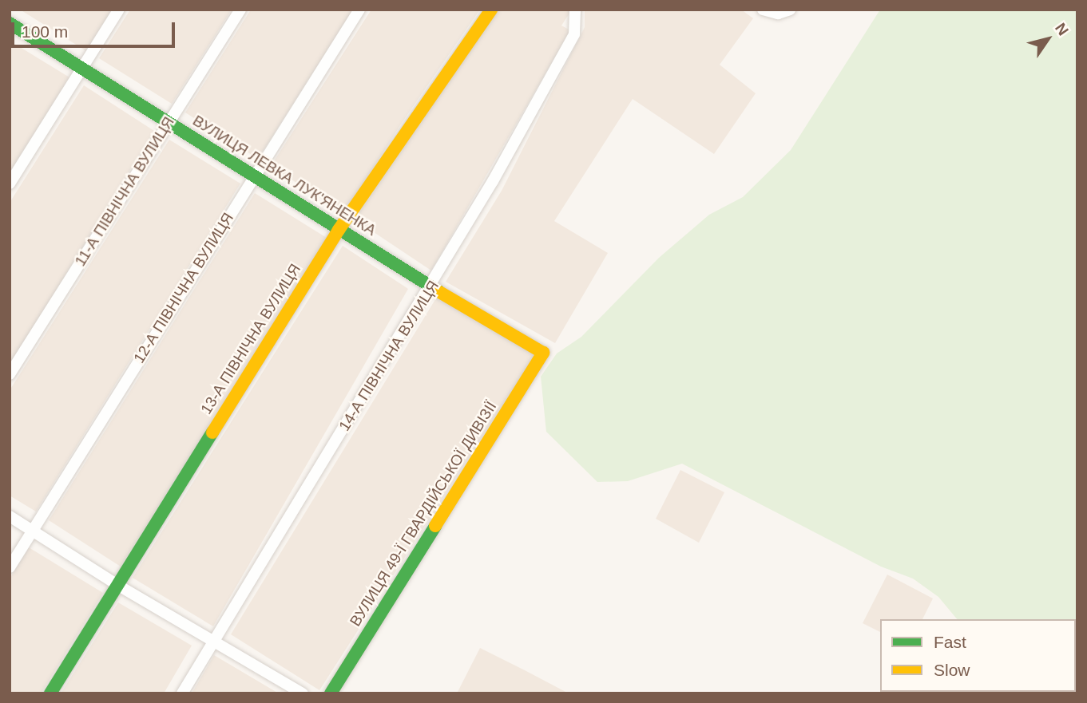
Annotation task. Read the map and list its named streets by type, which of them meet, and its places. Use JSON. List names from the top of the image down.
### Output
{
  "streets": {
    "street": [
      "ВУЛИЦЯ ЛЕВКА ЛУК'ЯНЕНКА",
      "11-А ПІВНІЧНА ВУЛИЦЯ",
      "12-А ПІВНІЧНА ВУЛИЦЯ",
      "13-А ПІВНІЧНА ВУЛИЦЯ",
      "14-А ПІВНІЧНА ВУЛИЦЯ",
      "ВУЛИЦЯ 49-Ї ГВАРДІЙСЬКОЇ ДИВІЗІЇ"
    ]
  },
  "crossings": [
    ["ВУЛИЦЯ ЛЕВКА ЛУК'ЯНЕНКА", "11-А ПІВНІЧНА ВУЛИЦЯ"],
    ["ВУЛИЦЯ ЛЕВКА ЛУК'ЯНЕНКА", "12-А ПІВНІЧНА ВУЛИЦЯ"],
    ["ВУЛИЦЯ ЛЕВКА ЛУК'ЯНЕНКА", "13-А ПІВНІЧНА ВУЛИЦЯ"],
    ["ВУЛИЦЯ ЛЕВКА ЛУК'ЯНЕНКА", "14-А ПІВНІЧНА ВУЛИЦЯ"],
    ["ВУЛИЦЯ ЛЕВКА ЛУК'ЯНЕНКА", "ВУЛИЦЯ 49-Ї ГВАРДІЙСЬКОЇ ДИВІЗІЇ"]
  ],
  "legend": ["Fast", "Slow"],
  "scale_bar": "100 m",
  "north": "top right"
}
